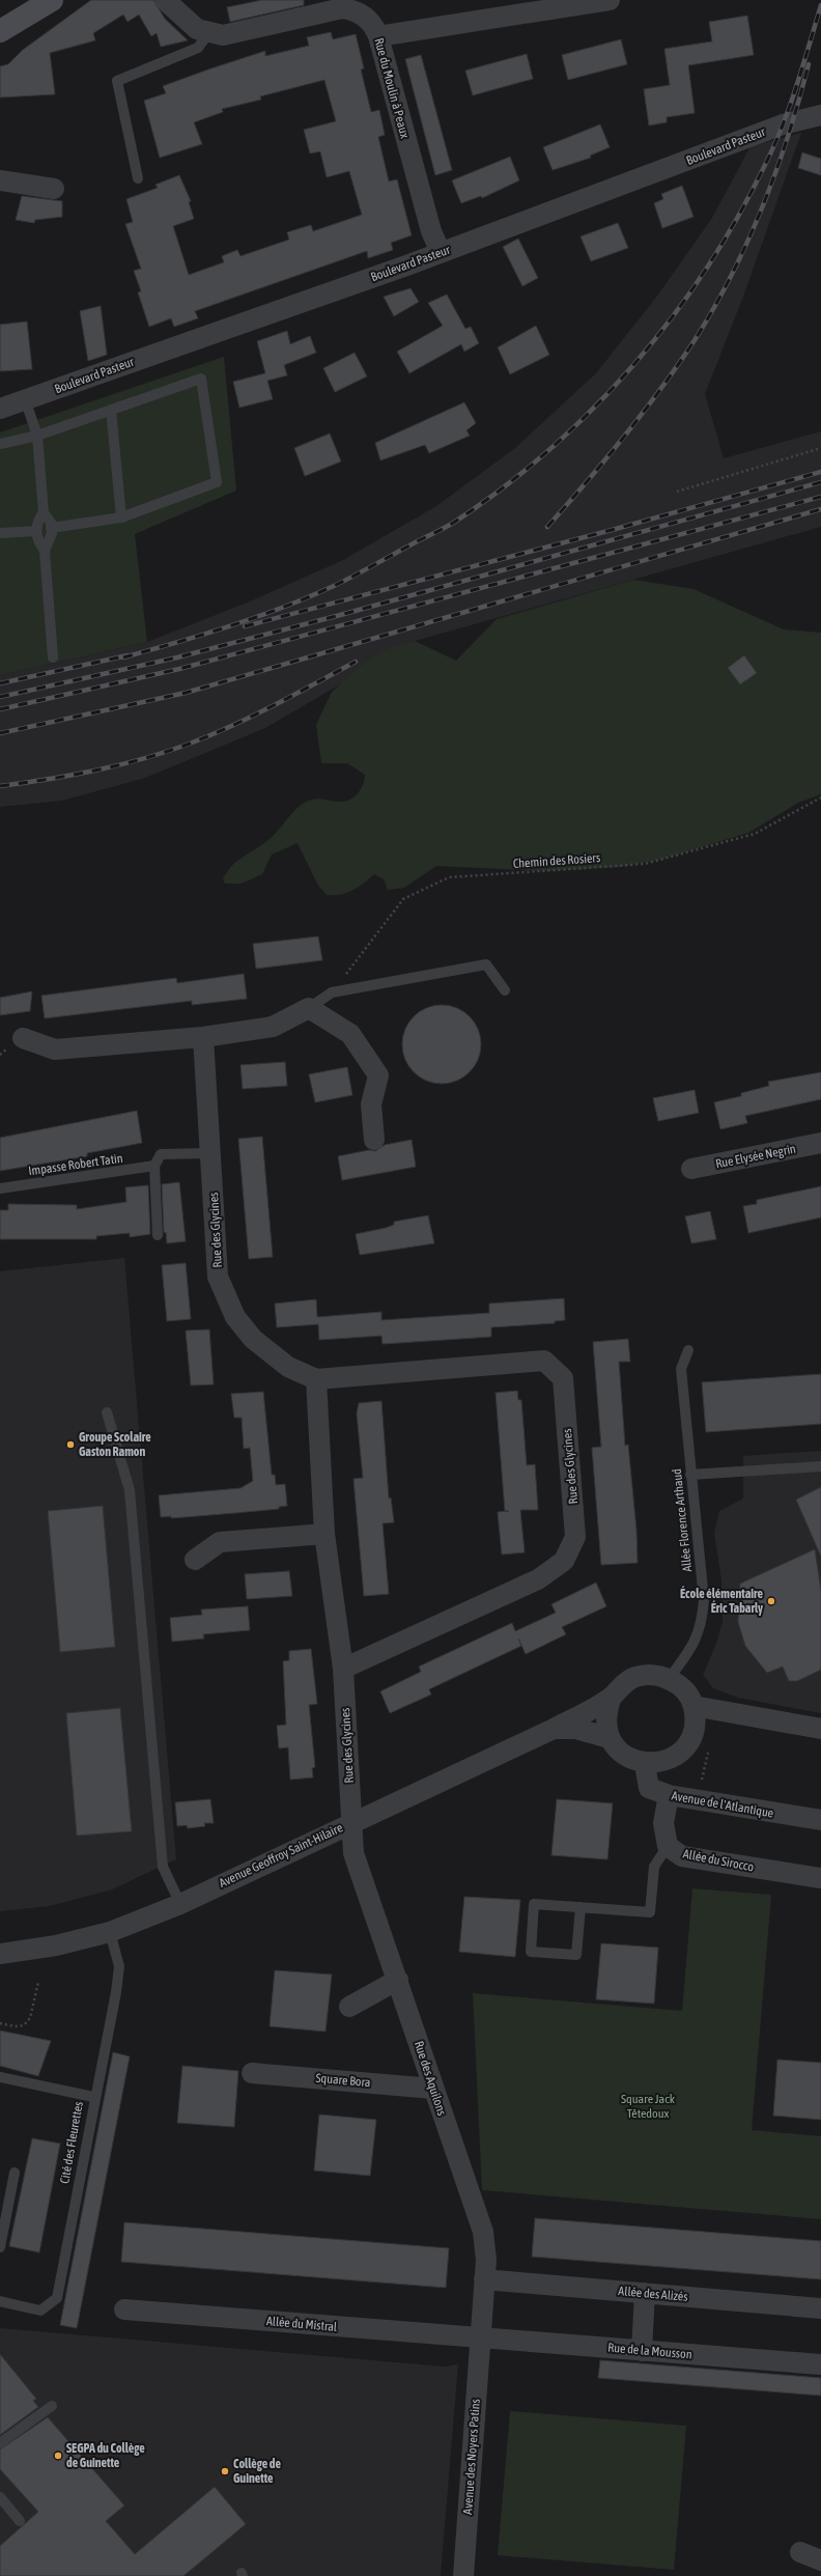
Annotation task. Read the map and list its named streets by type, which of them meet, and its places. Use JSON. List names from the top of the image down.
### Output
{
  "streets": {
    "street": [
      "Rue du Moulin à Peaux",
      "Boulevard Pasteur",
      "Rue Elysée Negrin",
      "Rue des Glycines",
      "Avenue de l'Atlantique",
      "Avenue Geoffroy Saint-Hilaire",
      "Allée du Sirocco",
      "Rue des Aquilons",
      "Square Bora",
      "Allée des Alizés",
      "Allée du Mistral",
      "Rue de la Mousson",
      "Avenue des Noyers Patins"
    ],
    "lane": ["Impasse Robert Tatin", "Allée Florence Arthaud", "Cité des Fleurettes"],
    "path": ["Chemin des Rosiers"]
  },
  "crossings": [
    ["Rue du Moulin à Peaux", "Boulevard Pasteur"],
    ["Rue des Glycines", "Avenue Geoffroy Saint-Hilaire"],
    ["Rue des Glycines", "Rue des Aquilons"],
    ["Allée Florence Arthaud", "Avenue de l'Atlantique"],
    ["Allée Florence Arthaud", "Avenue Geoffroy Saint-Hilaire"],
    ["Avenue de l'Atlantique", "Avenue Geoffroy Saint-Hilaire"],
    ["Avenue de l'Atlantique", "Allée du Sirocco"],
    ["Avenue Geoffroy Saint-Hilaire", "Rue des Aquilons"],
    ["Avenue Geoffroy Saint-Hilaire", "Cité des Fleurettes"],
    ["Rue des Aquilons", "Square Bora"],
    ["Rue des Aquilons", "Allée des Alizés"],
    ["Rue des Aquilons", "Allée du Mistral"],
    ["Rue des Aquilons", "Rue de la Mousson"],
    ["Rue des Aquilons", "Avenue des Noyers Patins"],
    ["Allée du Mistral", "Rue de la Mousson"],
    ["Allée du Mistral", "Avenue des Noyers Patins"],
    ["Rue de la Mousson", "Avenue des Noyers Patins"]
  ],
  "parks": ["Square Jack Têtedoux"],
  "places": [
    "Groupe Scolaire Gaston Ramon",
    "École élémentaire Éric Tabarly",
    "SEGPA du Collège de Guinette",
    "Collège de Guinette"
  ]
}
